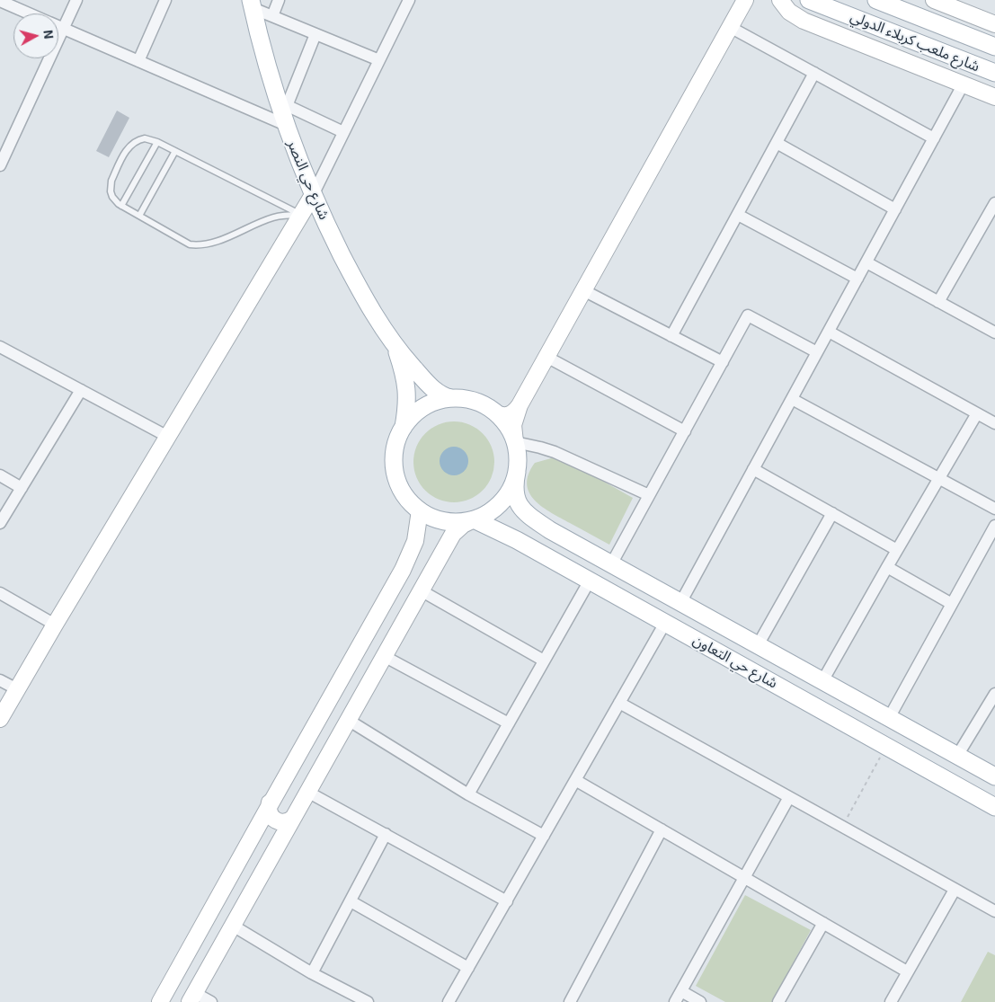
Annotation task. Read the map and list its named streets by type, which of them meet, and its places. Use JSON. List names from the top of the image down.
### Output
{
  "streets": {
    "main road": ["شارع ملعب كربلاء الدولي", "شارع حي النصر", "شارع حي التعاون"]
  },
  "north": "right"
}
